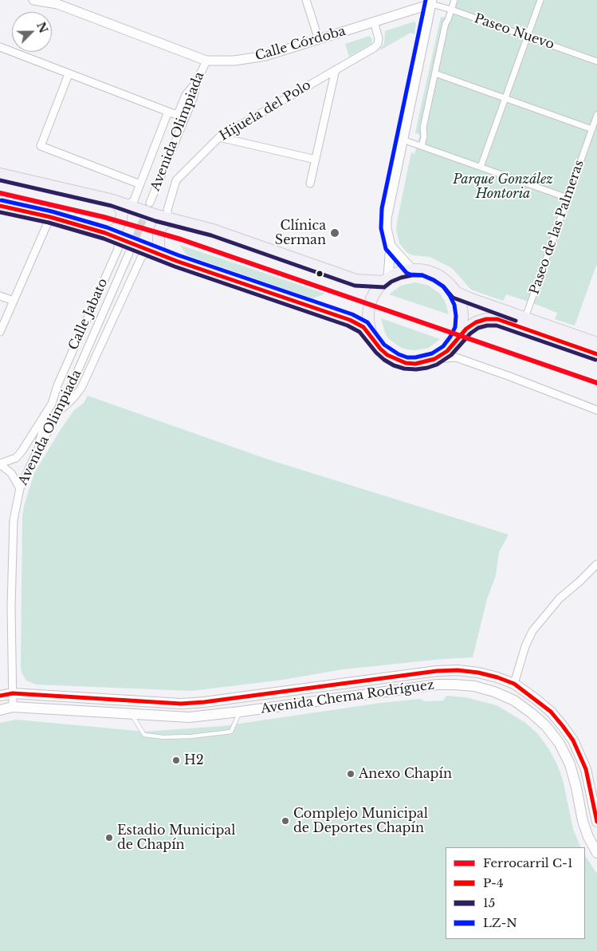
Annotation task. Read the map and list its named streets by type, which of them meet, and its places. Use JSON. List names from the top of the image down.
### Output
{
  "streets": {
    "main road": ["Avenida Chema Rodríguez"],
    "street": [
      "Paseo Nuevo",
      "Calle Córdoba",
      "Hijuela del Polo",
      "Avenida Olimpiada",
      "Paseo de las Palmeras",
      "Calle Jabato"
    ]
  },
  "crossings": [
    ["Paseo Nuevo", "Calle Córdoba"],
    ["Calle Córdoba", "Hijuela del Polo"],
    ["Calle Córdoba", "Avenida Olimpiada"],
    ["Avenida Olimpiada", "Avenida Chema Rodríguez"]
  ],
  "parks": ["Parque González Hontoria"],
  "places": [
    "Clínica Serman",
    "H2",
    "Anexo Chapín",
    "Complejo Municipal de Deportes Chapín",
    "Estadio Municipal de Chapín"
  ],
  "lines": [
    "transit line LZ-N",
    "transit line 15",
    "rail line C-1",
    "transit line P-4"
  ],
  "legend": [
    "Ferrocarril C-1",
    "P-4",
    "15",
    "LZ-N"
  ],
  "north": "top right"
}
